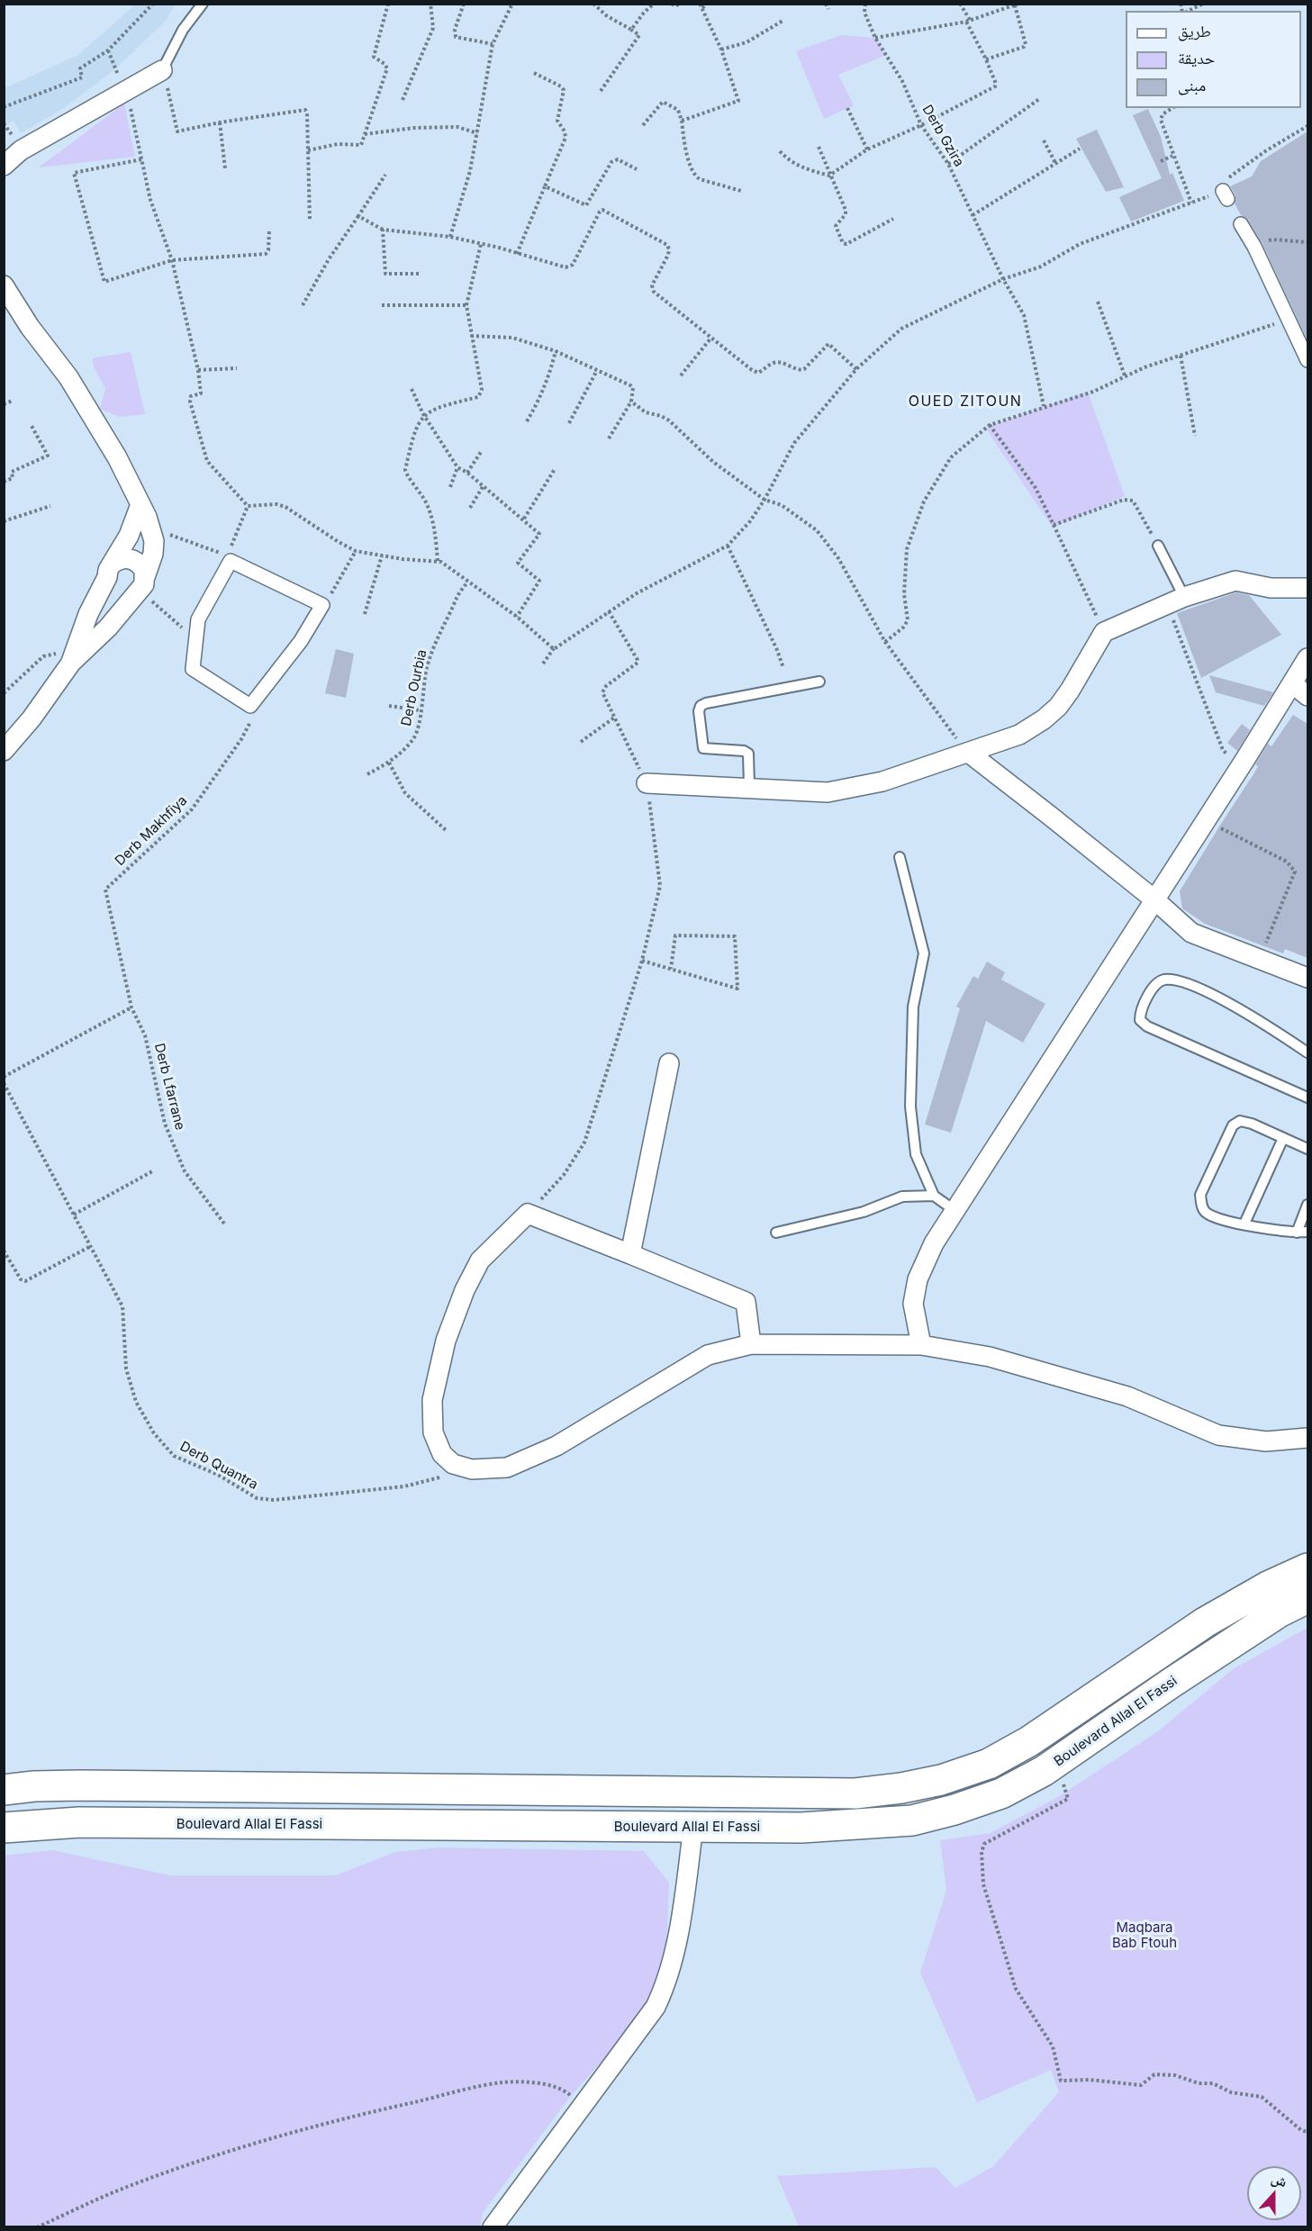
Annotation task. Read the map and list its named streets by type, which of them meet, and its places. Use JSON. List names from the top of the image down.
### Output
{
  "streets": {
    "main road": ["Boulevard Allal El Fassi"],
    "path": [
      "Derb Gzira",
      "Derb Ourbia",
      "Derb Makhfiya",
      "Derb Lfarrane",
      "Derb Quantra"
    ]
  },
  "crossings": [
    ["Derb Makhfiya", "Derb Lfarrane"]
  ],
  "districts": ["OUED ZITOUN"],
  "parks": ["Maqbara Bab Ftouh"],
  "legend": ["طريق", "حديقة", "مبنى"],
  "north": "top"
}
